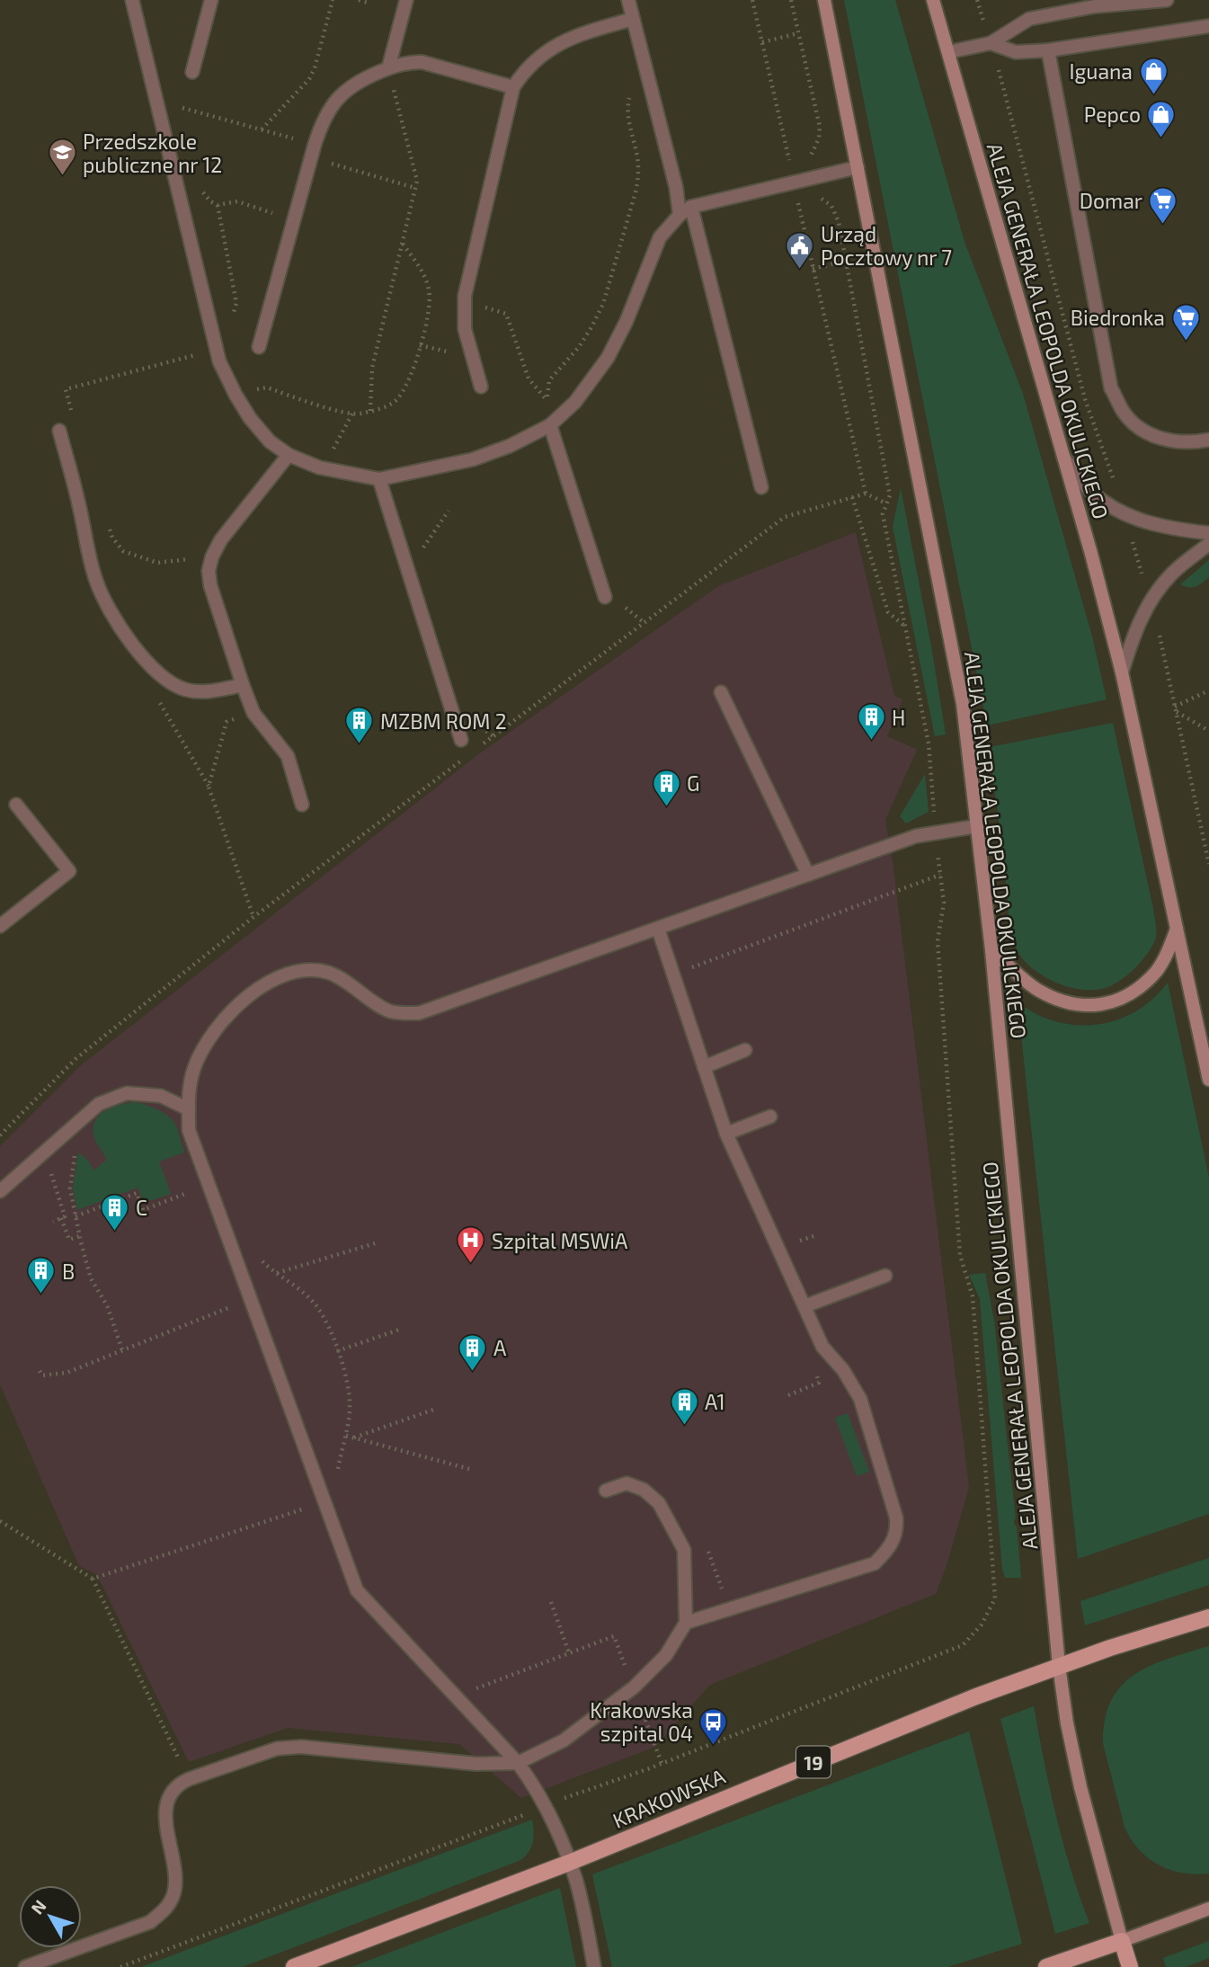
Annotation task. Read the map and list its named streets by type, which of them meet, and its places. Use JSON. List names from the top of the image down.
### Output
{
  "streets": {
    "main road": ["ALEJA GENERAŁA LEOPOLDA OKULICKIEGO", "19", "KRAKOWSKA"]
  },
  "crossings": [
    ["ALEJA GENERAŁA LEOPOLDA OKULICKIEGO", "19"],
    ["ALEJA GENERAŁA LEOPOLDA OKULICKIEGO", "KRAKOWSKA"],
    ["19", "KRAKOWSKA"]
  ],
  "places": {
    "shop": ["Iguana", "Pepco"],
    "school or university": ["Przedszkole publiczne nr 12"],
    "supermarket": ["Domar", "Biedronka"],
    "public building": ["Urząd Pocztowy nr 7"],
    "building": [
      "H",
      "MZBM ROM 2",
      "G",
      "C",
      "B",
      "A",
      "A1"
    ],
    "hospital": ["Szpital MSWiA"],
    "bus stop": ["Krakowska szpital 04"]
  },
  "north": "top left"
}
